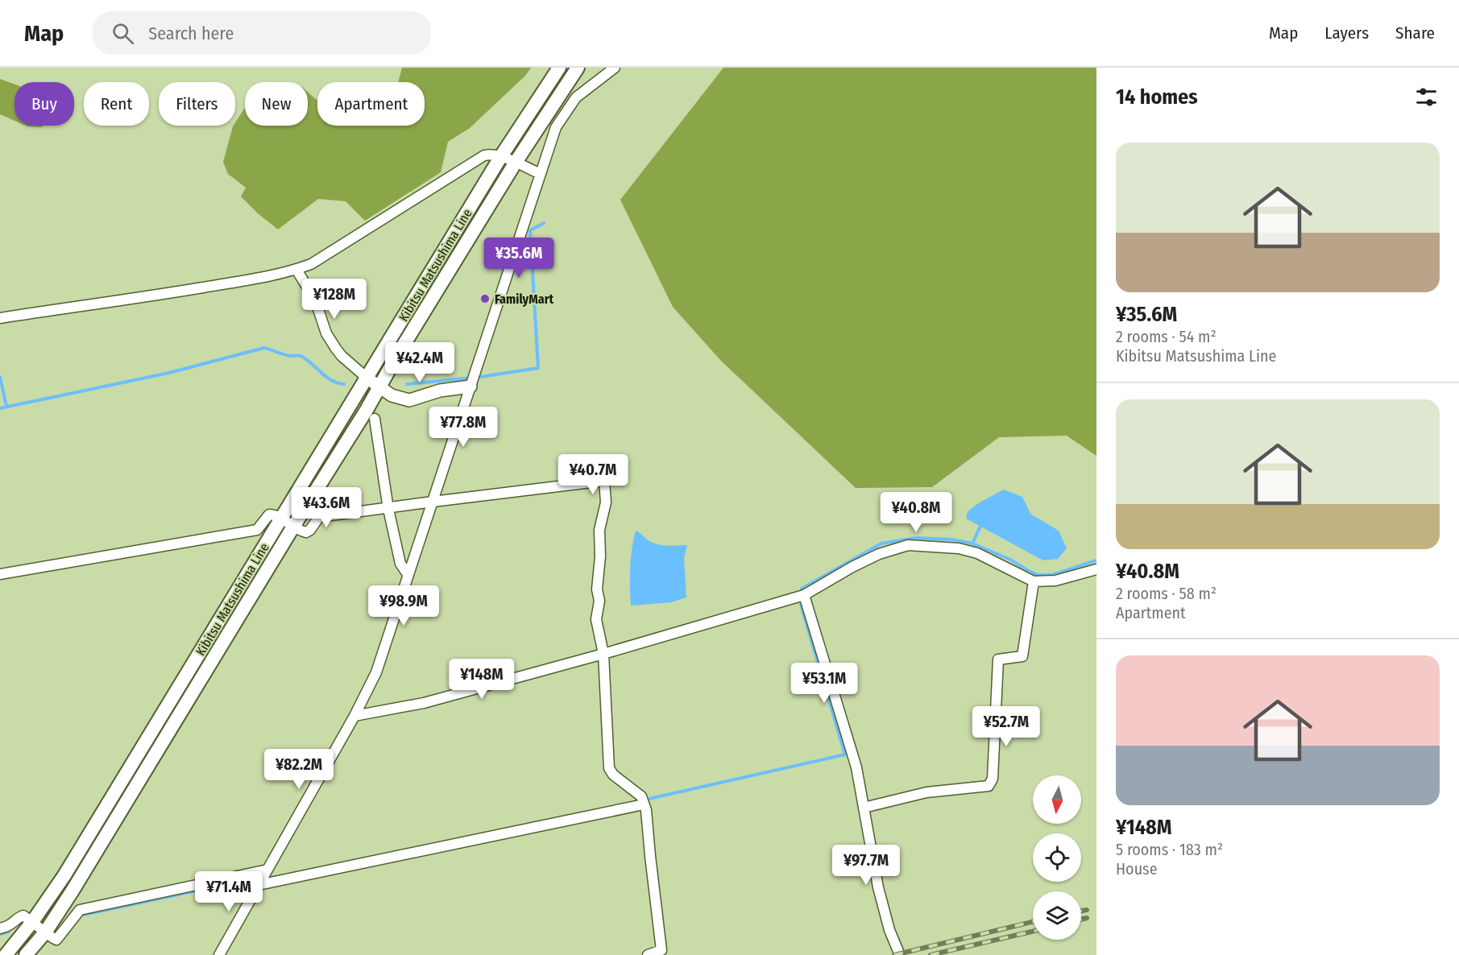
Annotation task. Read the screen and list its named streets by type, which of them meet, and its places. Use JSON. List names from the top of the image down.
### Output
{
  "streets": {
    "main road": ["Kibitsu Matsushima Line"]
  },
  "places": ["FamilyMart"],
  "north": "bottom",
  "page": {
    "header": "Map",
    "search": "Search here",
    "nav": ["Map", "Layers", "Share"],
    "heading": "14 homes",
    "chip": [
      "Buy",
      "Rent",
      "Filters",
      "New",
      "Apartment"
    ],
    "list": [
      {
        "name": "¥35.6M",
        "note": "2 rooms · 54 m² · Kibitsu Matsushima Line"
      },
      {
        "name": "¥40.8M",
        "note": "2 rooms · 58 m² · Apartment"
      },
      {
        "name": "¥148M",
        "note": "5 rooms · 183 m² · House"
      }
    ],
    "price": [
      "¥35.6M",
      "¥128M",
      "¥42.4M",
      "¥77.8M",
      "¥40.7M",
      "¥43.6M",
      "¥40.8M",
      "¥98.9M",
      "¥148M",
      "¥53.1M",
      "¥52.7M",
      "¥82.2M",
      "¥97.7M",
      "¥71.4M"
    ]
  }
}
